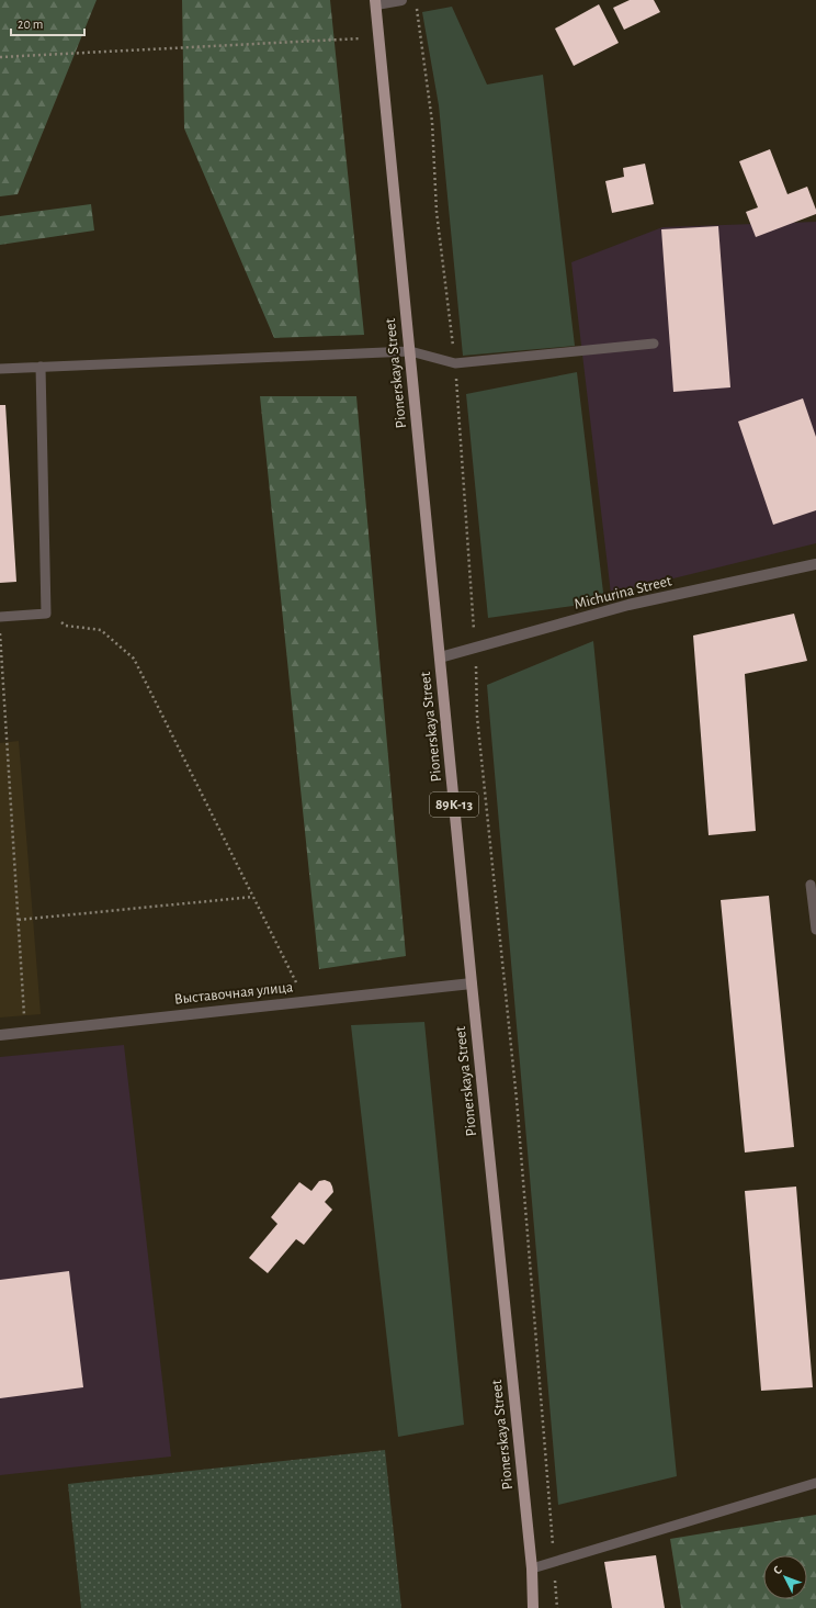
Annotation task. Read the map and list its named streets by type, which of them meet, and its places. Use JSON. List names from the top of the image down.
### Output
{
  "streets": {
    "main road": ["Pionerskaya Street", "89К-13"],
    "street": ["Michurina Street", "Выставочная улица"]
  },
  "crossings": [
    ["Pionerskaya Street", "Michurina Street"],
    ["Pionerskaya Street", "Выставочная улица"]
  ],
  "scale_bar": "20 m",
  "north": "top left"
}
